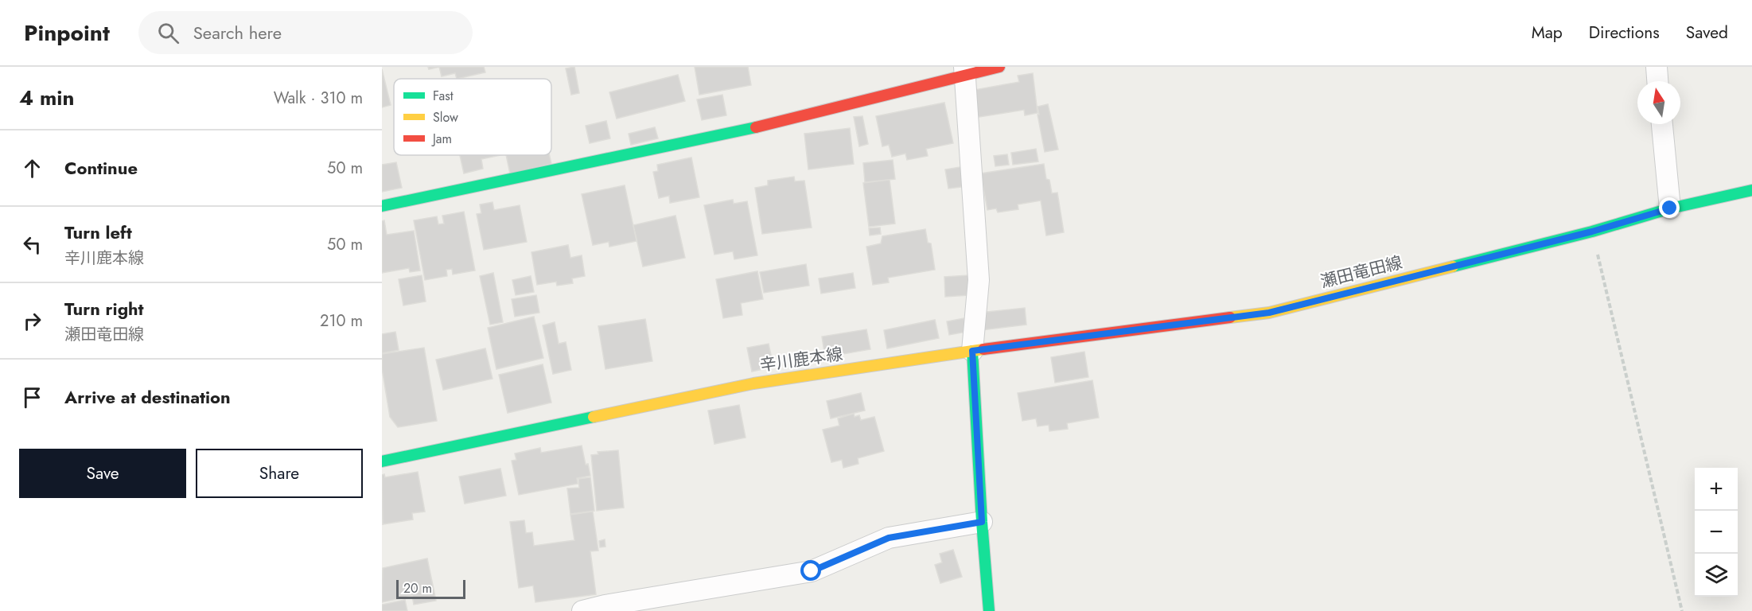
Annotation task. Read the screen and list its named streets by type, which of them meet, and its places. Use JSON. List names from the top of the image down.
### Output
{
  "streets": {
    "main road": ["瀬田竜田線", "辛川鹿本線"]
  },
  "crossings": [
    ["瀬田竜田線", "辛川鹿本線"]
  ],
  "legend": ["Fast", "Slow", "Jam"],
  "scale_bar": "20 m",
  "north": "top",
  "page": {
    "header": "Pinpoint",
    "search": "Search here",
    "nav": ["Map", "Directions", "Saved"],
    "heading": ["4 min", "Walk · 310 m"],
    "list": [
      ["Continue", "50 m"],
      ["Turn left", "辛川鹿本線", "50 m"],
      ["Turn right", "瀬田竜田線", "210 m"],
      "Arrive at destination"
    ],
    "buttons": ["Save", "Share"],
    "map_buttons": ["+", "−"],
    "scale": "20 m"
  }
}
